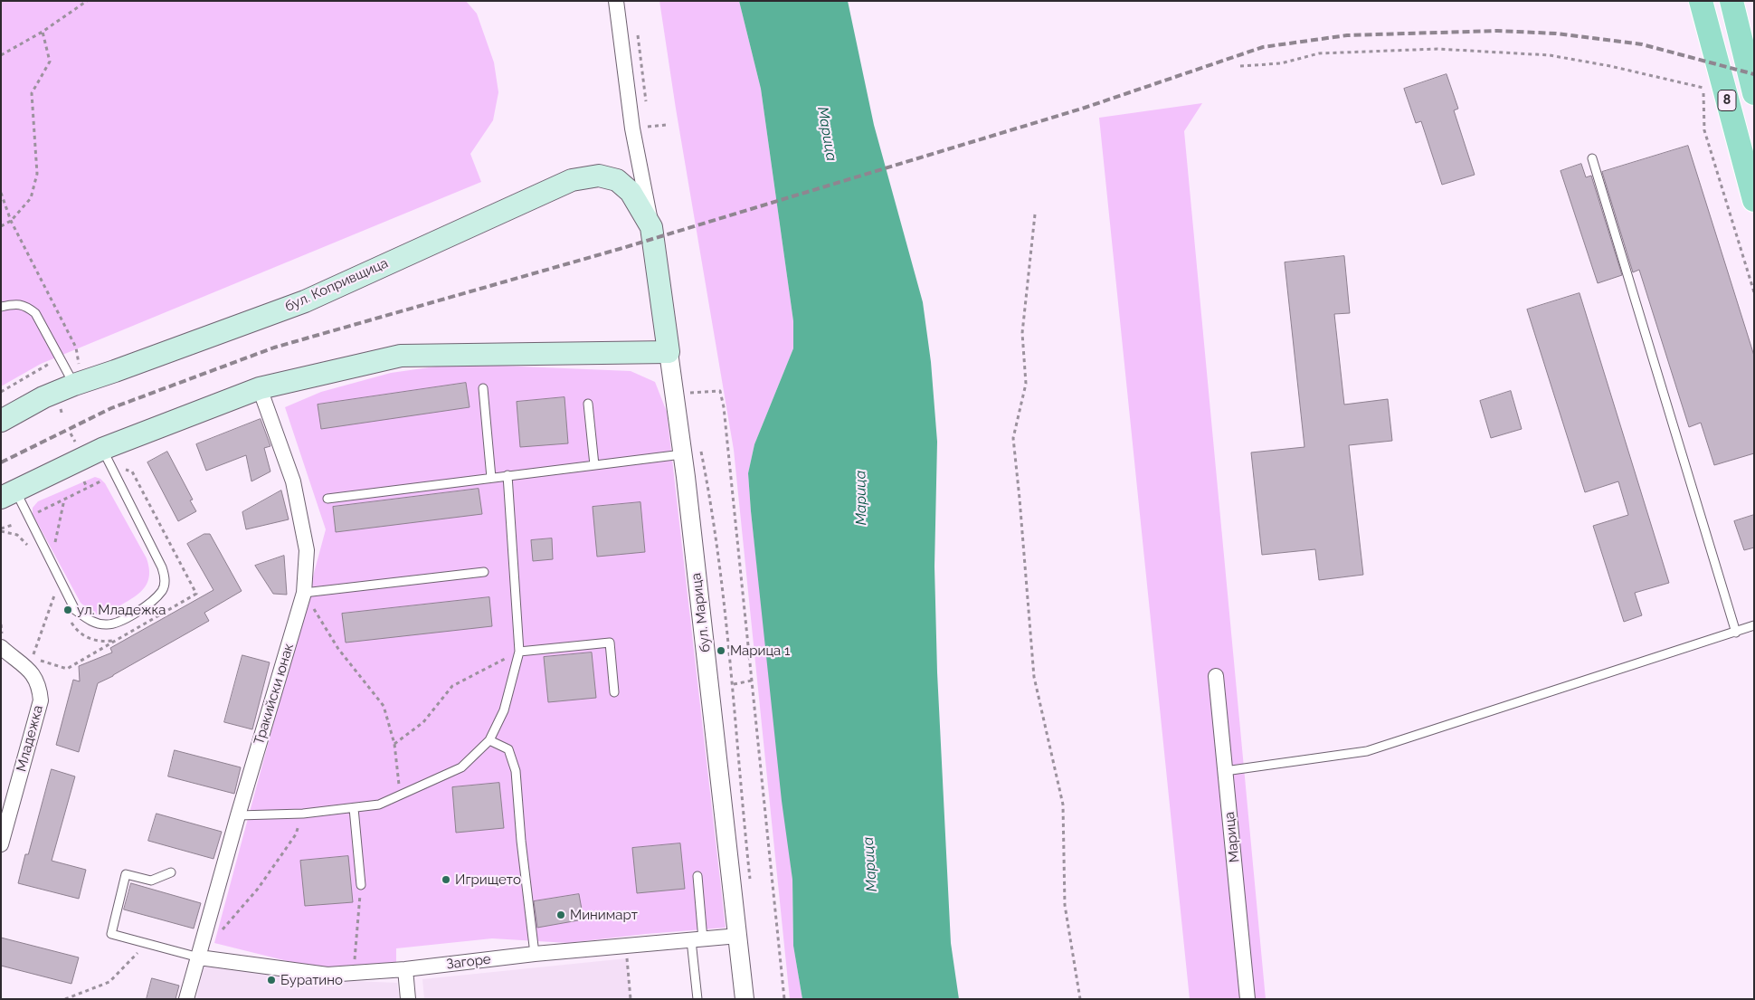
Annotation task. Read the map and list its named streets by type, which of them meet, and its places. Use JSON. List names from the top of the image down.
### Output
{
  "streets": {
    "main road": ["8", "бул. Копривщица", "бул. Марица"],
    "street": [
      "Тракийски юнак",
      "Младежка",
      "Марица",
      "Загоре"
    ]
  },
  "crossings": [
    ["бул. Копривщица", "бул. Марица"],
    ["бул. Марица", "Загоре"],
    ["Тракийски юнак", "Загоре"]
  ],
  "water": ["Марица"],
  "places": [
    "ул. Младежка",
    "Марица 1",
    "Игрището",
    "Минимарт",
    "Буратино"
  ]
}
